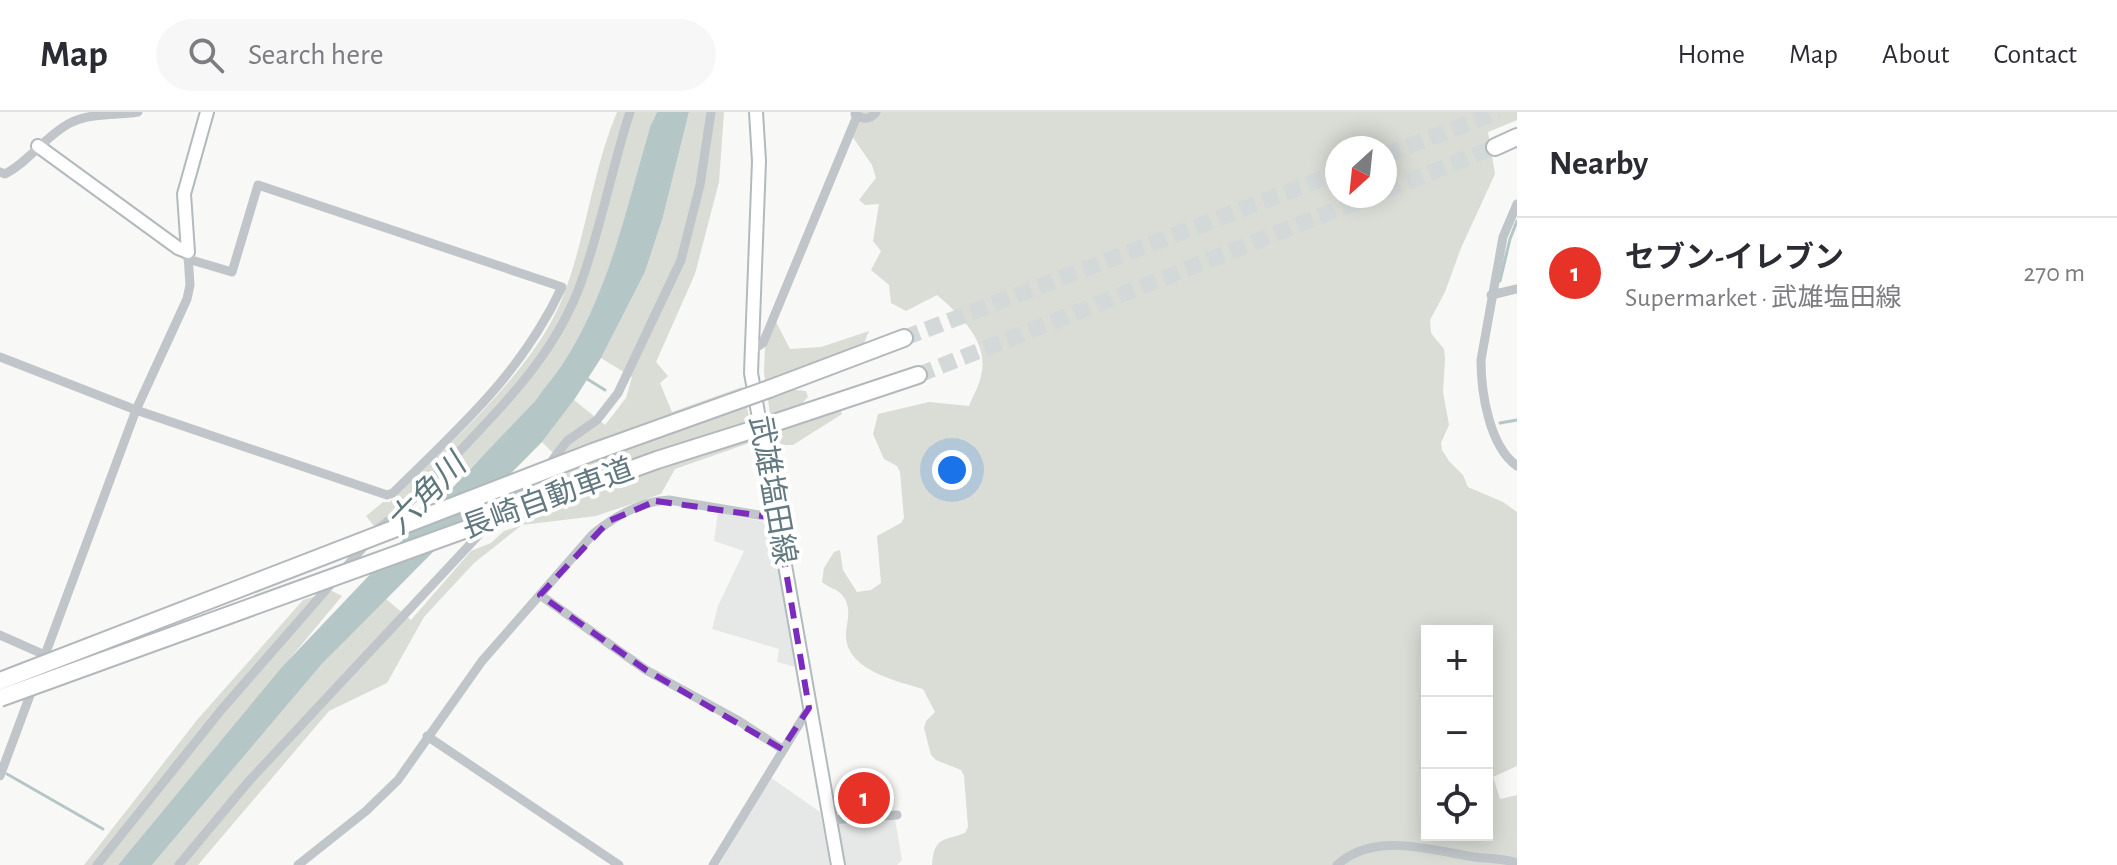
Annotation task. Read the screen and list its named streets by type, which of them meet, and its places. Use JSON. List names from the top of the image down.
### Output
{
  "streets": {
    "highway": ["長崎自動車道"],
    "main road": ["武雄塩田線"]
  },
  "water": ["六角川"],
  "north": "bottom left",
  "page": {
    "header": "Map",
    "search": "Search here",
    "nav": [
      "Home",
      "Map",
      "About",
      "Contact"
    ],
    "heading": "Nearby",
    "list": [
      {
        "mark": "1",
        "name": "セブン-イレブン",
        "note": "Supermarket · 武雄塩田線",
        "value": "270 m"
      }
    ],
    "map_buttons": ["+", "−"],
    "pins": "1"
  }
}
